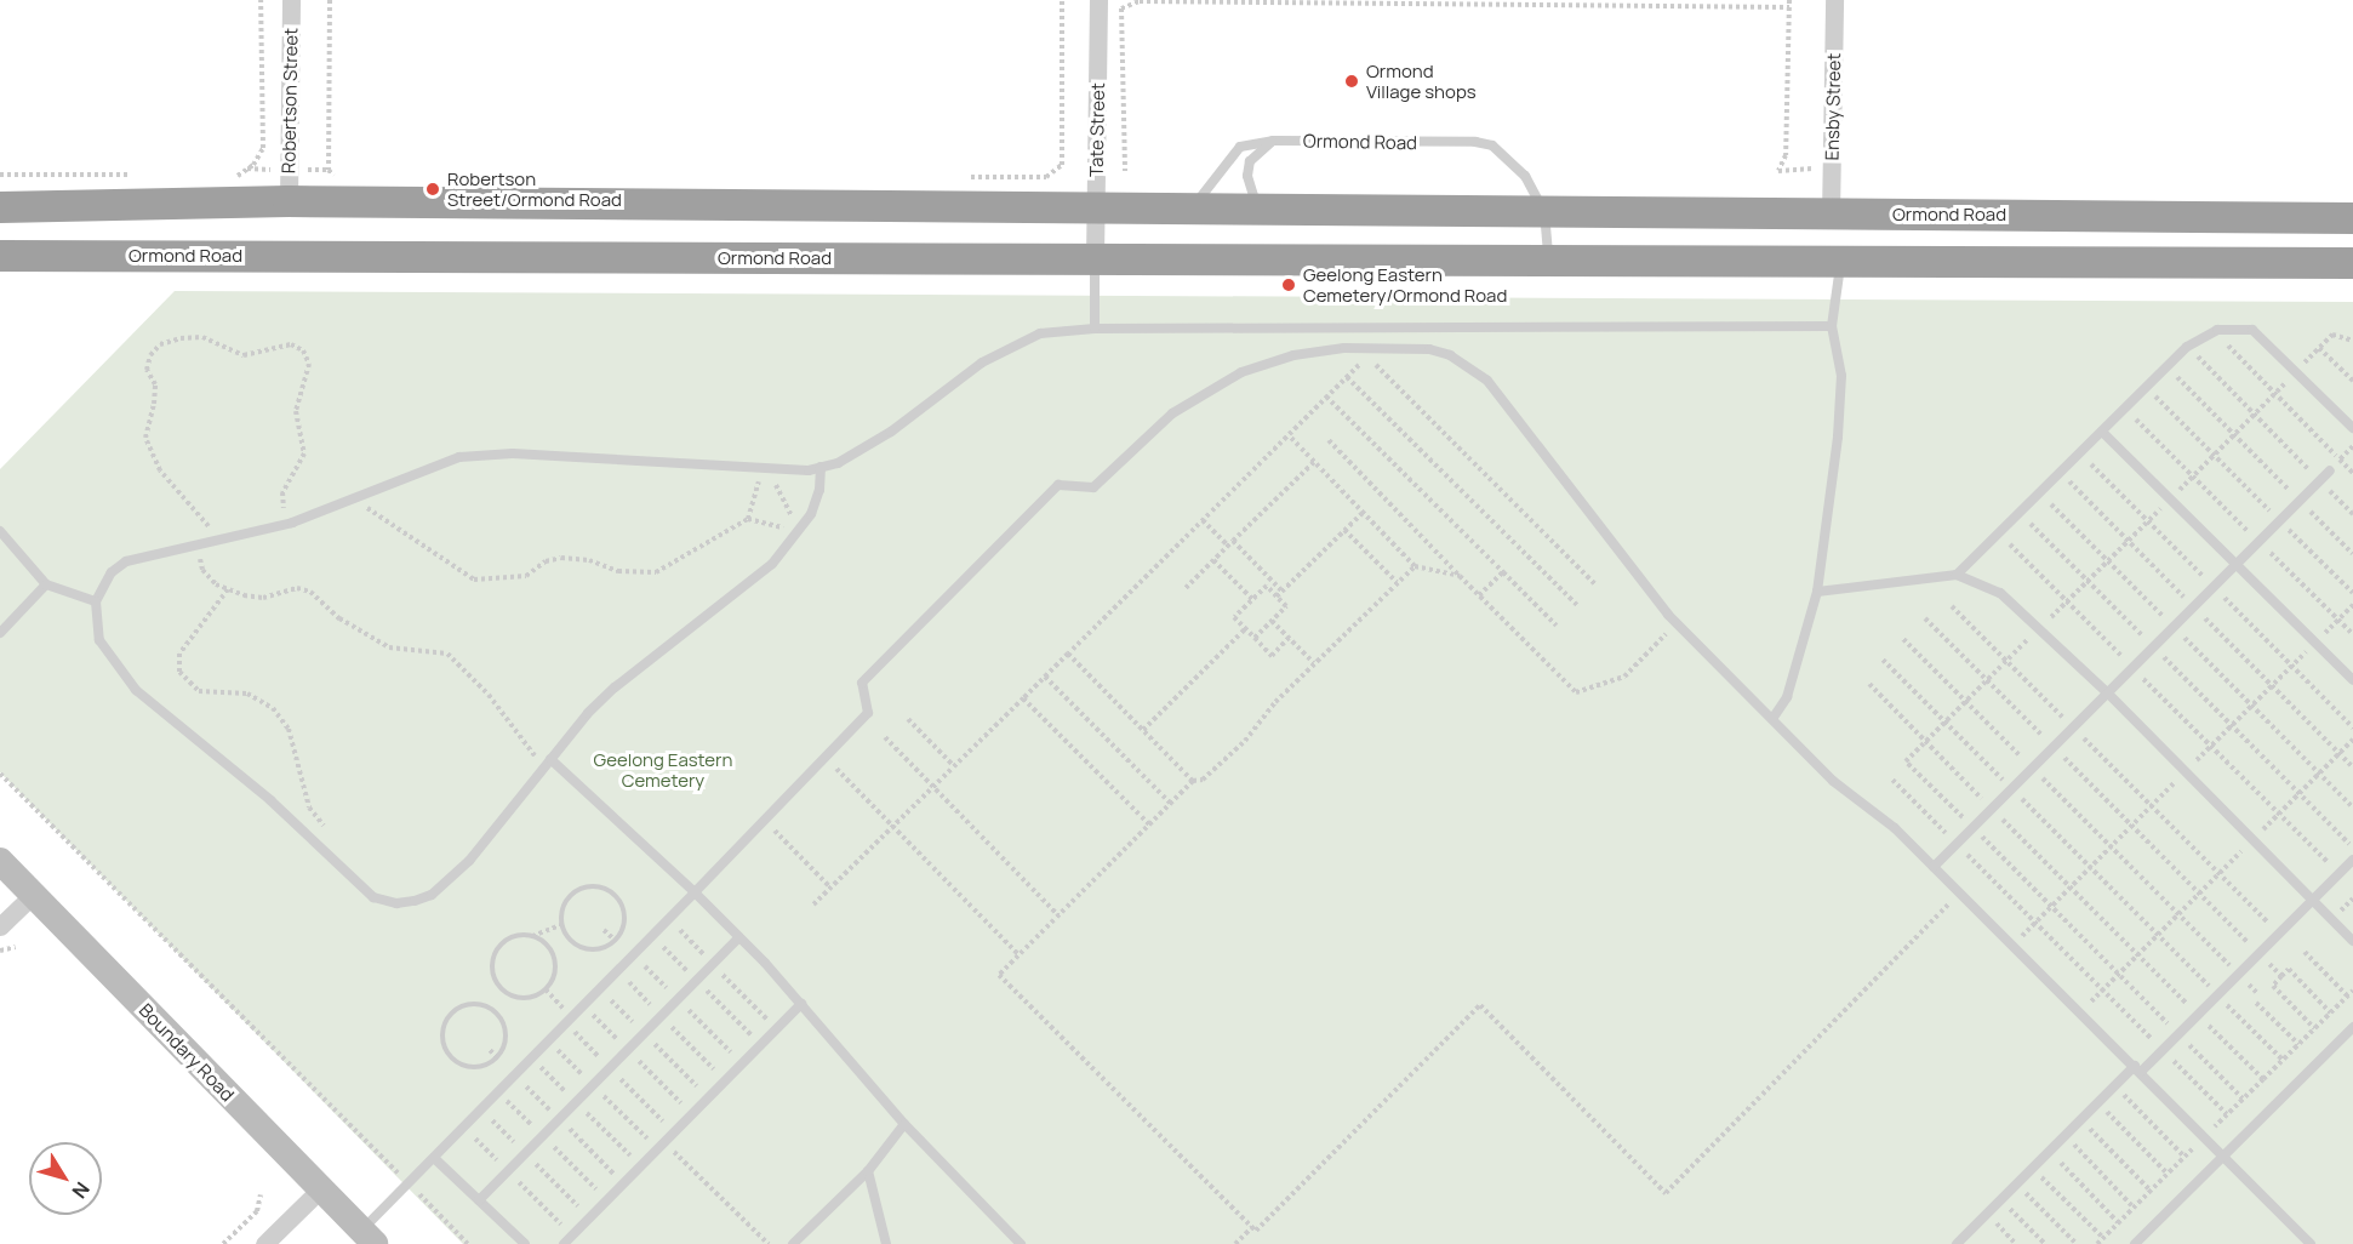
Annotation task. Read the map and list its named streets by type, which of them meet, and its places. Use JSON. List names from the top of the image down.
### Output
{
  "streets": {
    "highway": ["Ormond Road"],
    "main road": ["Boundary Road"],
    "street": ["Robertson Street", "Ensby Street", "Tate Street"]
  },
  "crossings": [
    ["Robertson Street", "Ormond Road"],
    ["Ensby Street", "Ormond Road"],
    ["Tate Street", "Ormond Road"]
  ],
  "parks": ["Geelong Eastern Cemetery"],
  "places": ["Ormond Village shops", "Robertson Street/Ormond Road", "Geelong Eastern Cemetery/Ormond Road"],
  "north": "bottom right"
}
